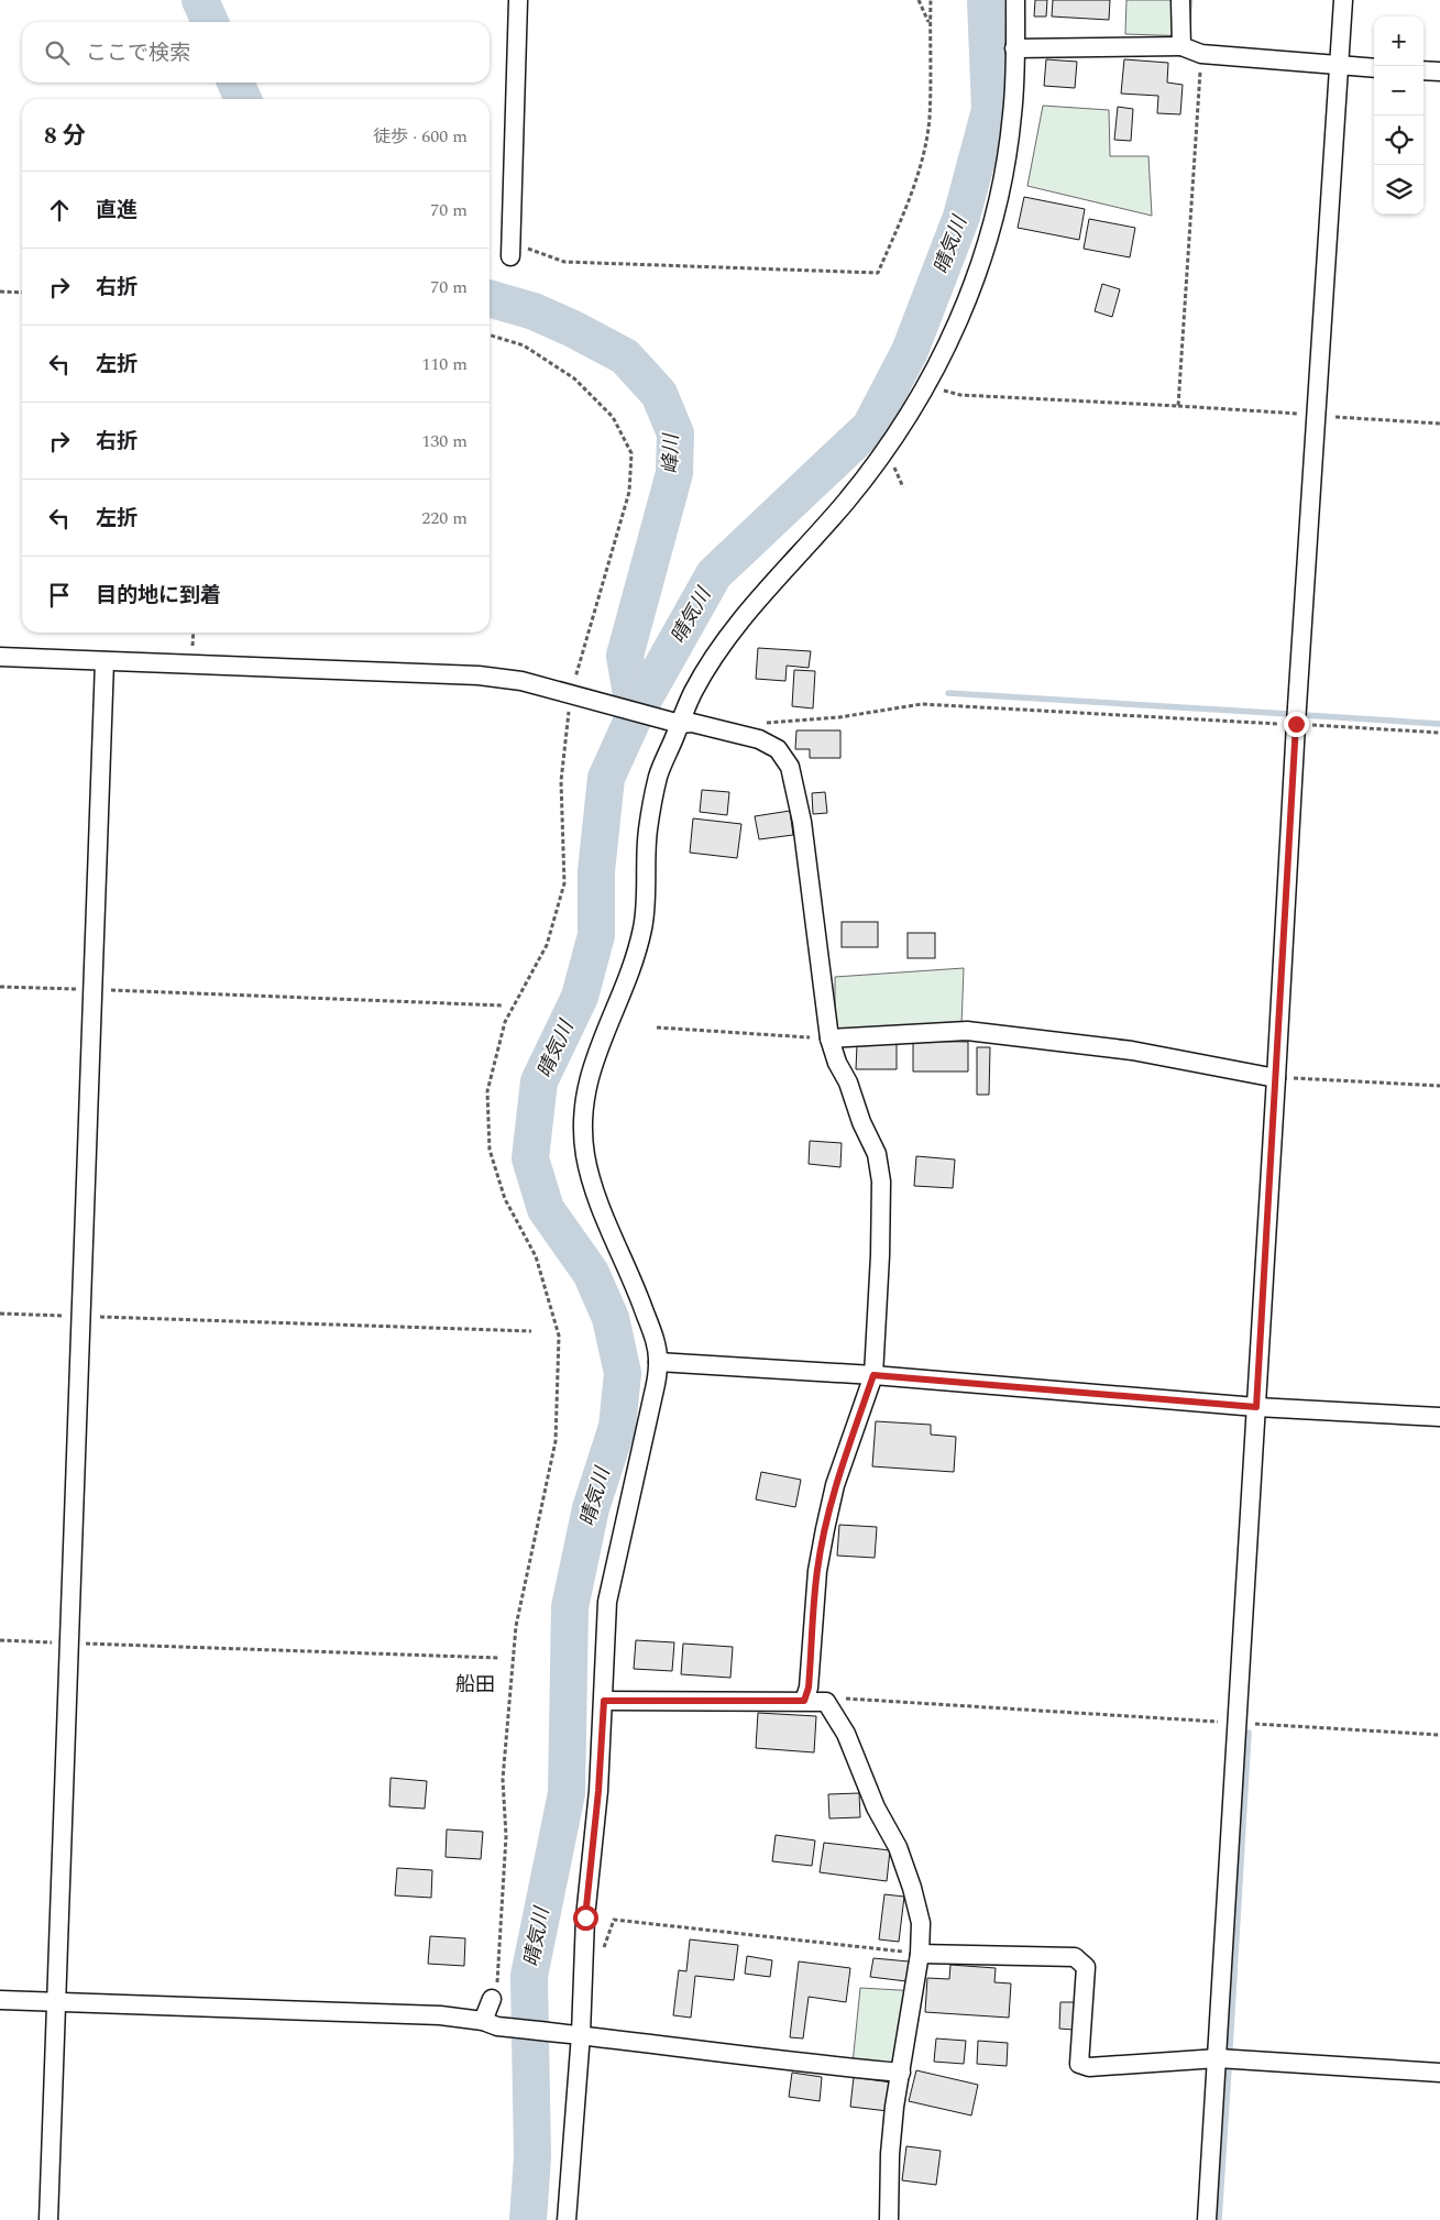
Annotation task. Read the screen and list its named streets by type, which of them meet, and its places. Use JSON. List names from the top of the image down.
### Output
{
  "districts": ["船田"],
  "water": ["晴気川", "峰川"],
  "page": {
    "map_buttons": ["+", "−"],
    "search": "ここで検索",
    "heading": ["8 分", "徒歩 · 600 m"],
    "list": [
      ["直進", "70 m"],
      ["右折", "70 m"],
      ["左折", "110 m"],
      ["右折", "130 m"],
      ["左折", "220 m"],
      "目的地に到着"
    ]
  }
}
